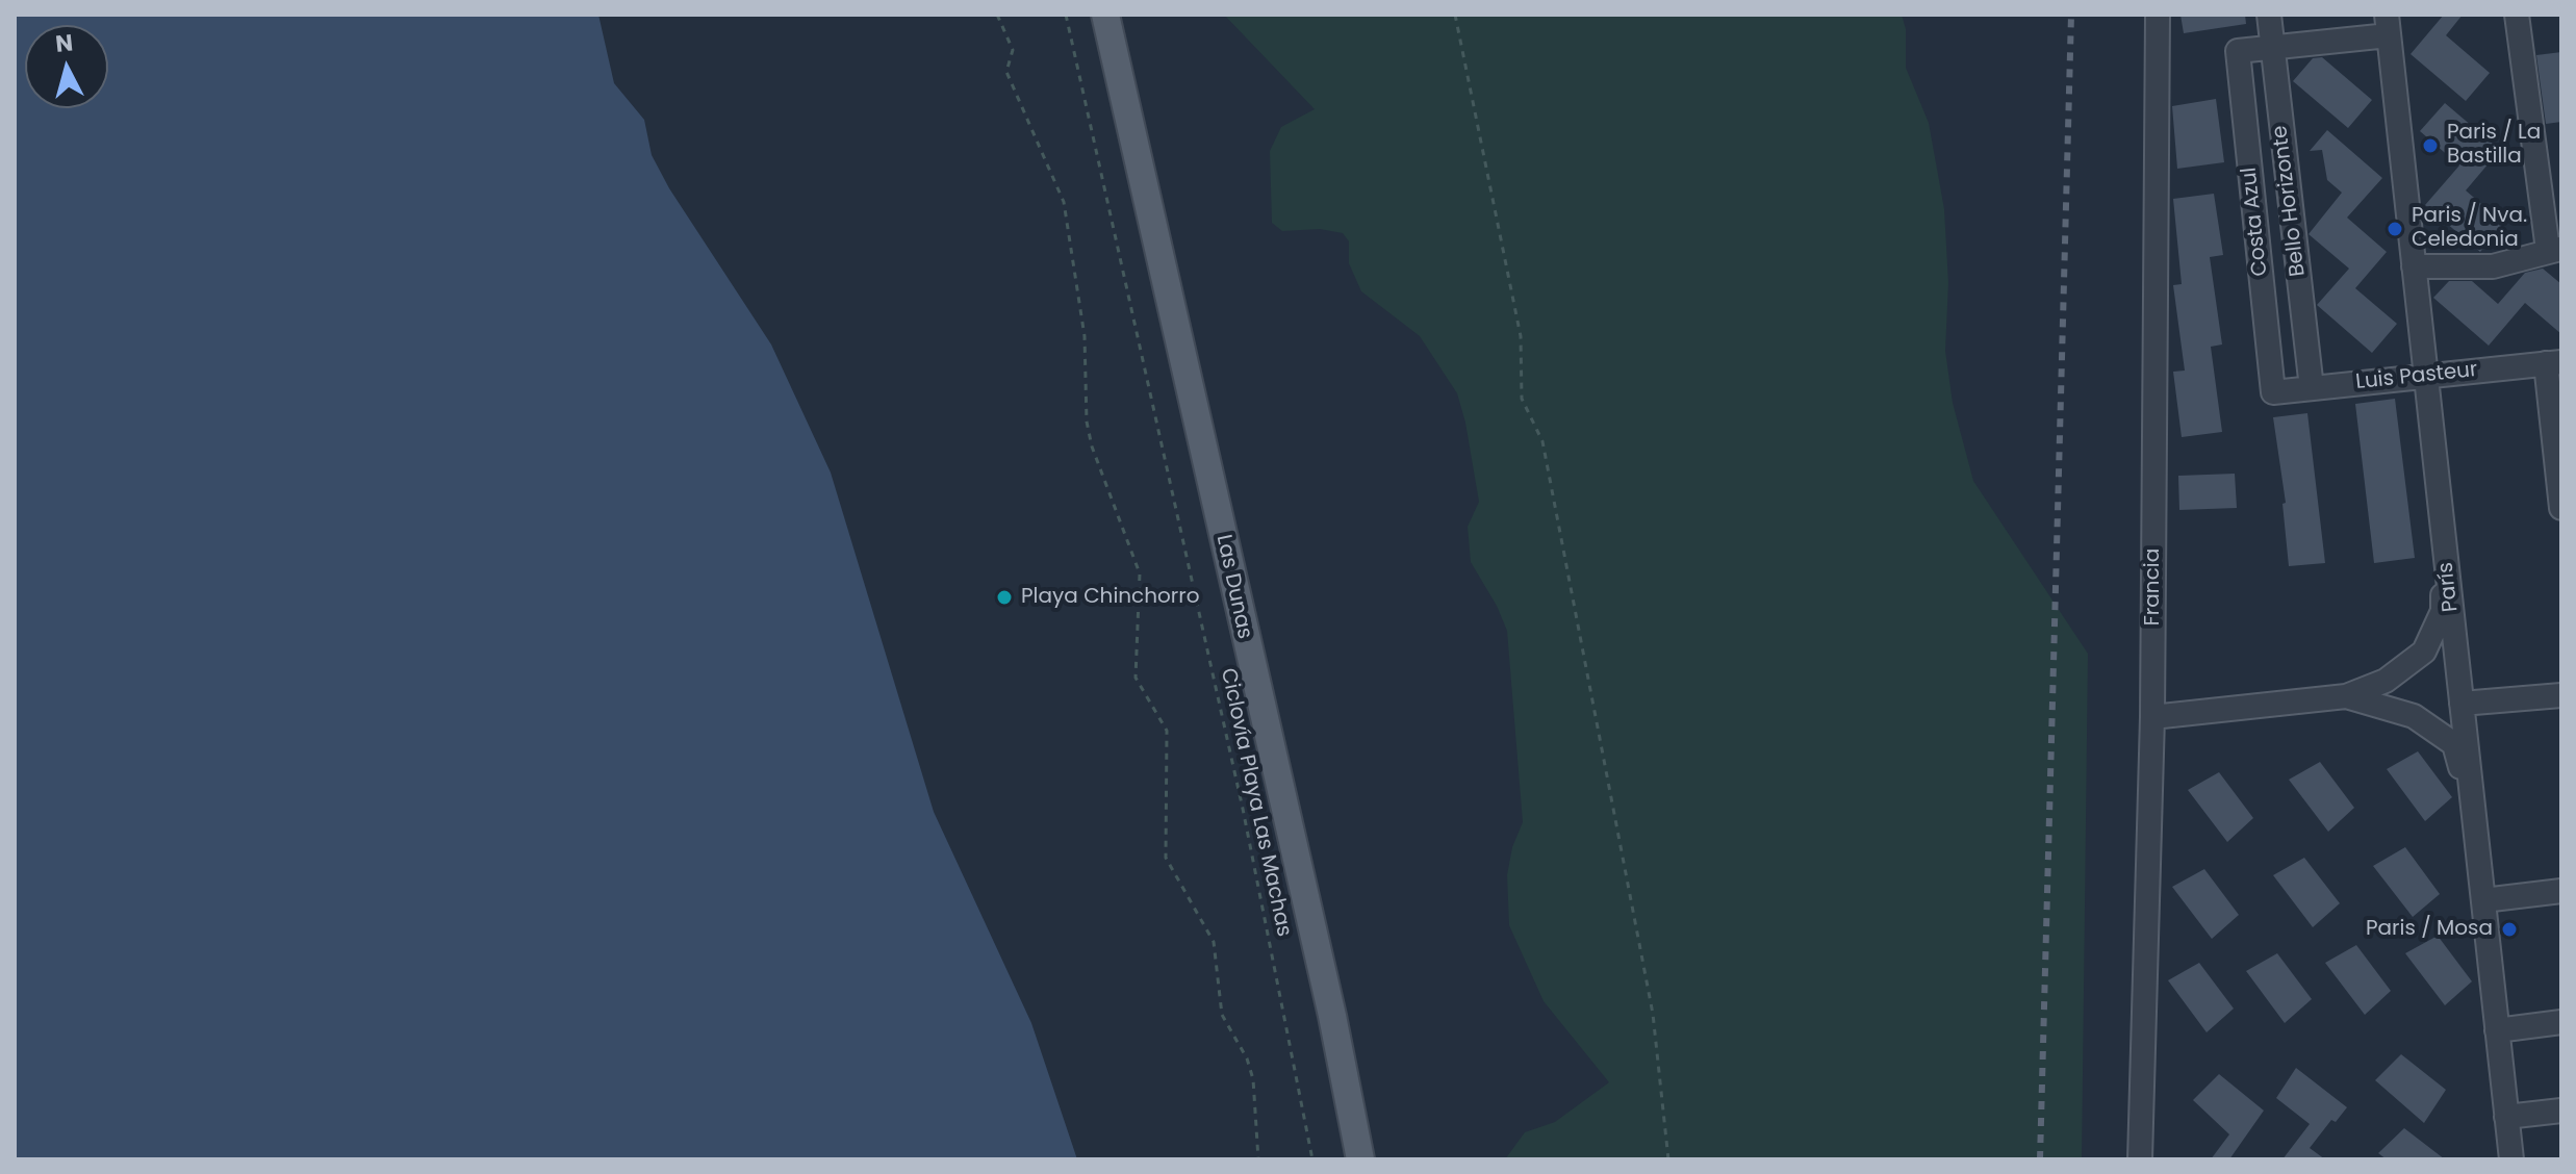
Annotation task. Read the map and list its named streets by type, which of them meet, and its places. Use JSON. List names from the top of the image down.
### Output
{
  "streets": {
    "main road": ["Las Dunas"],
    "street": [
      "Bello Horizonte",
      "Costa Azul",
      "Luis Pasteur",
      "Francia",
      "París"
    ],
    "path": ["Ciclovía Playa Las Machas"]
  },
  "crossings": [
    ["Bello Horizonte", "Costa Azul"],
    ["Bello Horizonte", "Luis Pasteur"],
    ["Costa Azul", "Luis Pasteur"],
    ["Luis Pasteur", "París"]
  ],
  "places": [
    "Paris / La Bastilla",
    "Paris / Nva. Celedonia",
    "Playa Chinchorro",
    "Paris / Mosa"
  ],
  "north": "top"
}
